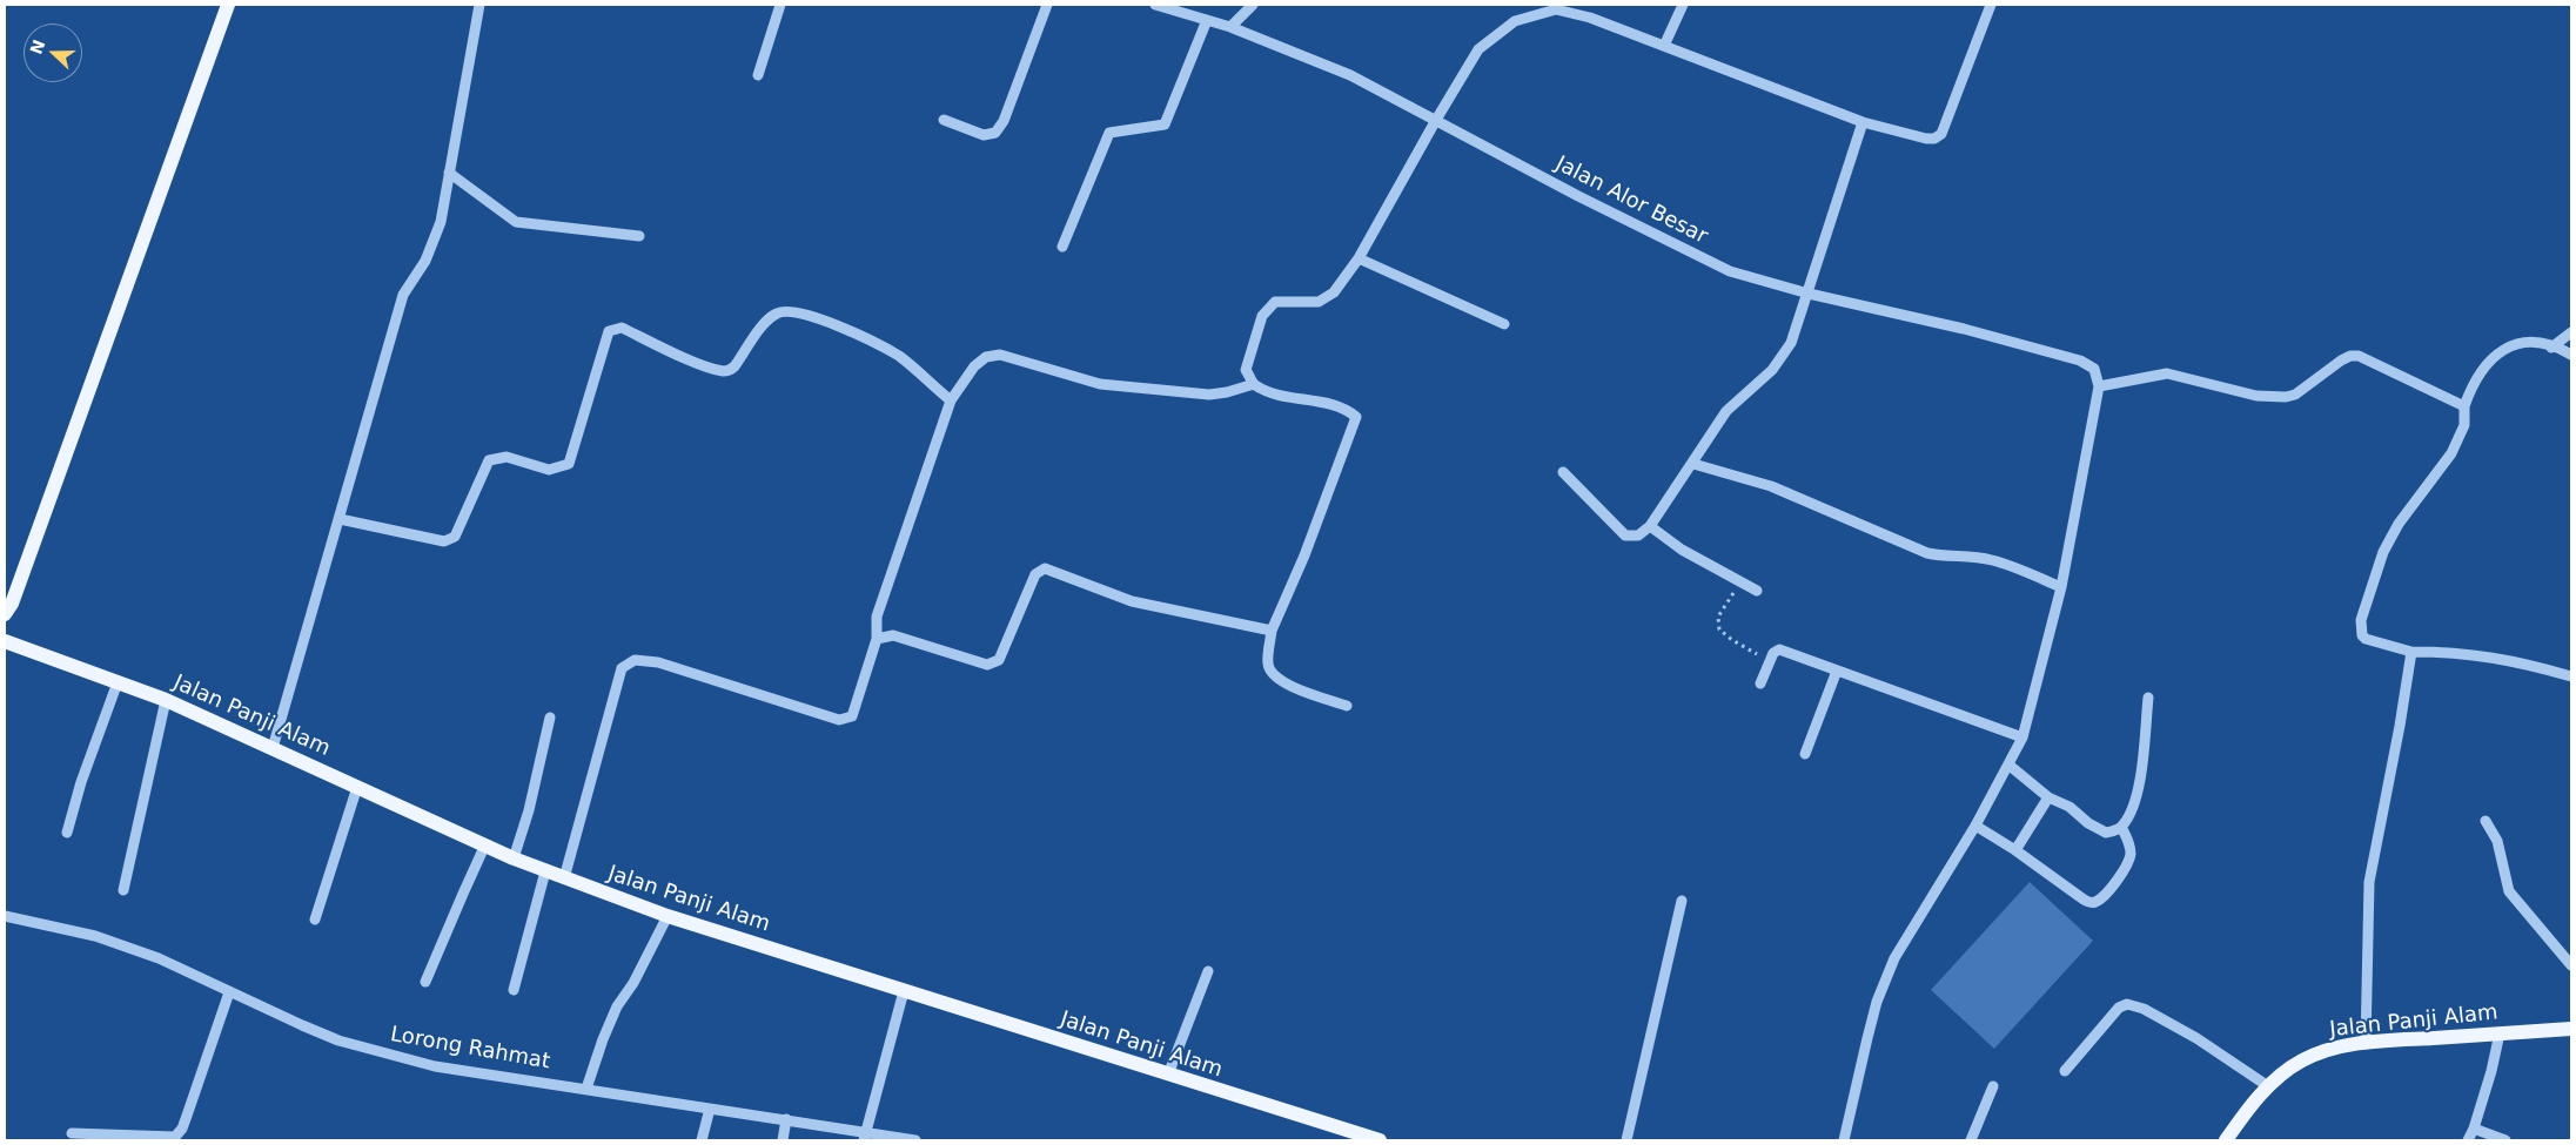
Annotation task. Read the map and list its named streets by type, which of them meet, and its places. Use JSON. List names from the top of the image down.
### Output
{
  "streets": {
    "main road": ["Jalan Panji Alam"],
    "street": ["Jalan Alor Besar", "Lorong Rahmat"]
  },
  "north": "left"
}
